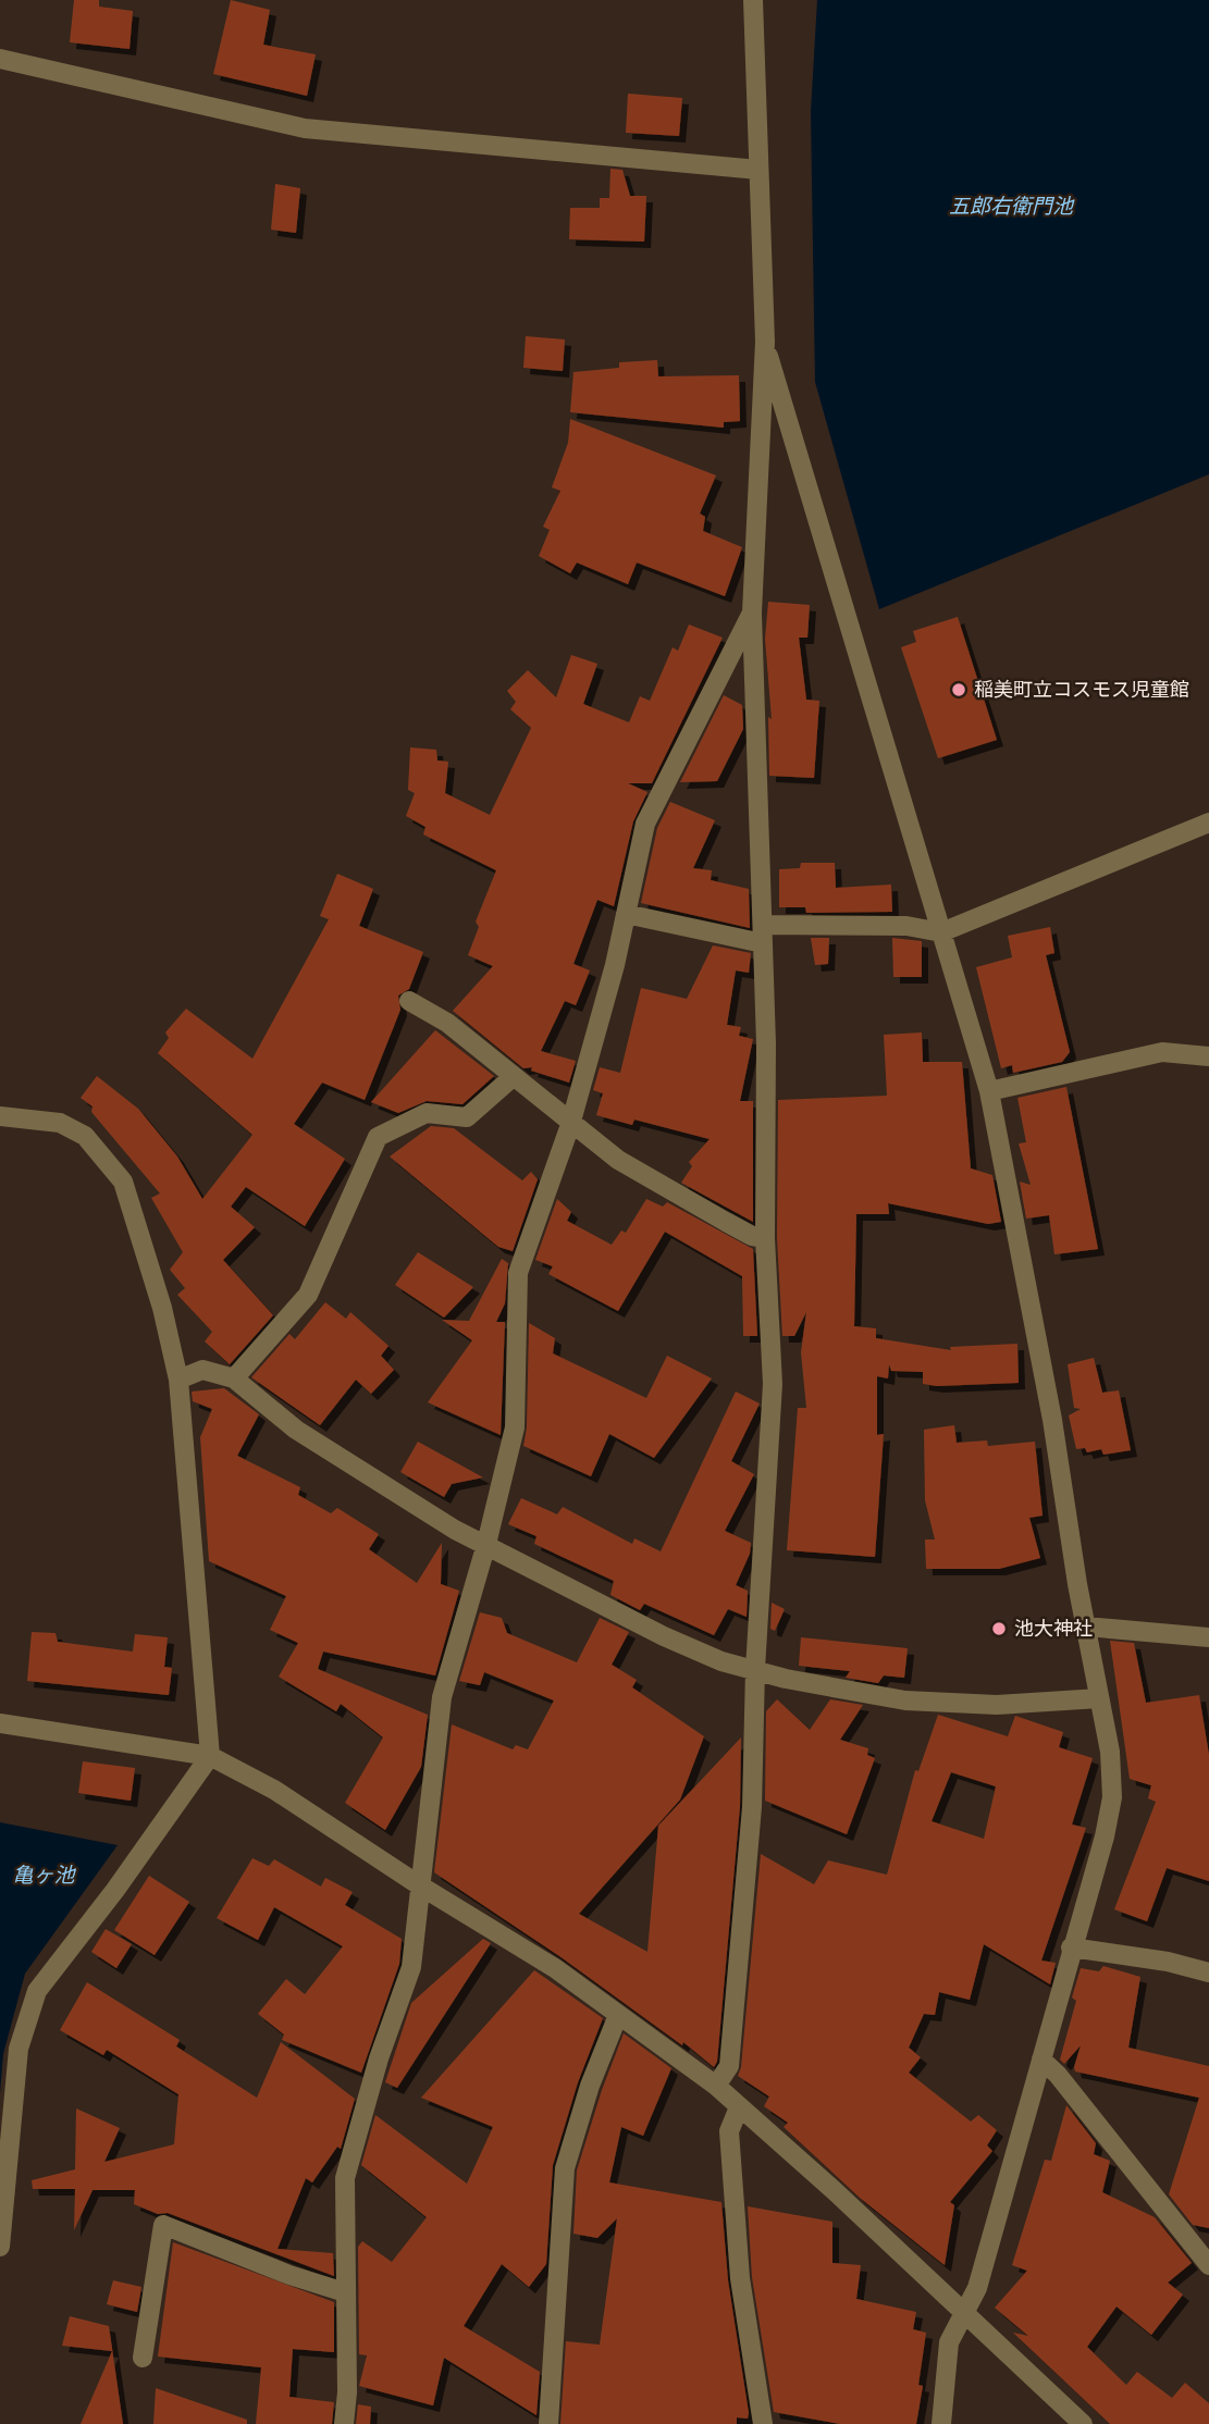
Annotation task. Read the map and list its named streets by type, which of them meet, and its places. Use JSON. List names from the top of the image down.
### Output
{
  "water": ["五郎右衛門池", "亀ヶ池"],
  "places": ["稲美町立コスモス児童館", "池大神社"]
}
